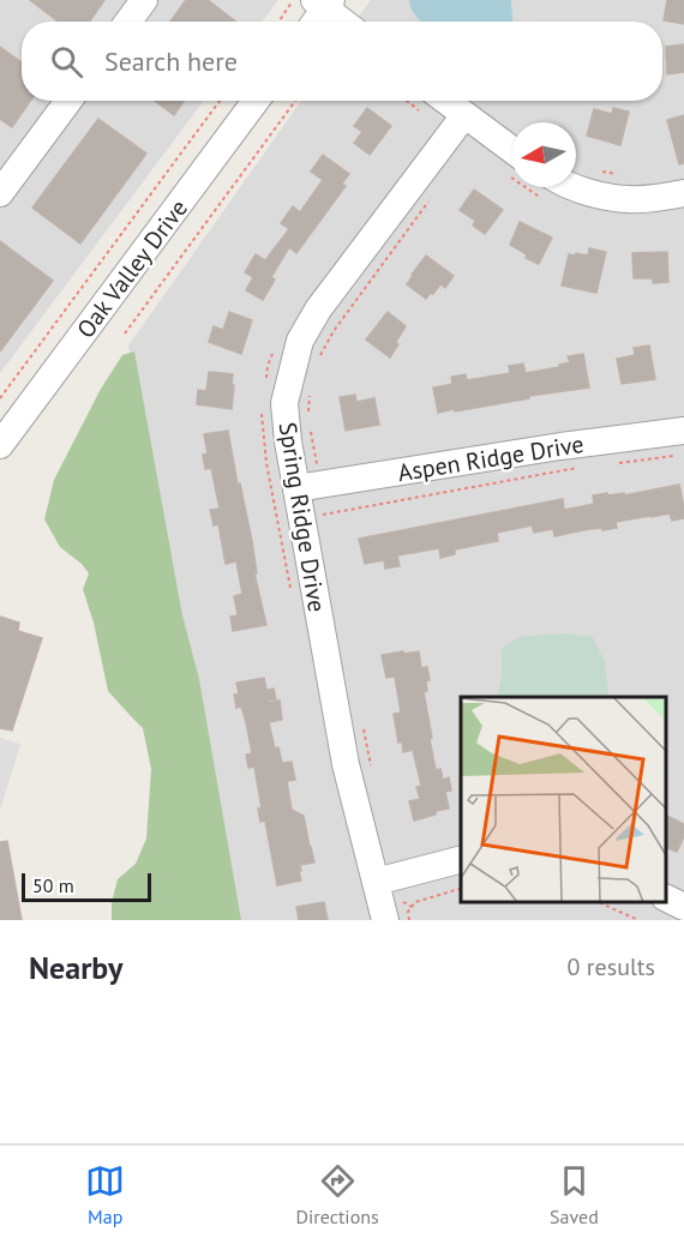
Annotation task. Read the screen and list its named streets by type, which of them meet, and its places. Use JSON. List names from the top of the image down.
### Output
{
  "streets": {
    "street": ["Oak Valley Drive", "Aspen Ridge Drive", "Spring Ridge Drive"]
  },
  "crossings": [
    ["Aspen Ridge Drive", "Spring Ridge Drive"]
  ],
  "scale_bar": "50 m",
  "north": "left",
  "page": {
    "search": "Search here",
    "scale": "50 m",
    "heading": ["Nearby", "0 results"],
    "nav": ["Map", "Directions", "Saved"]
  }
}
